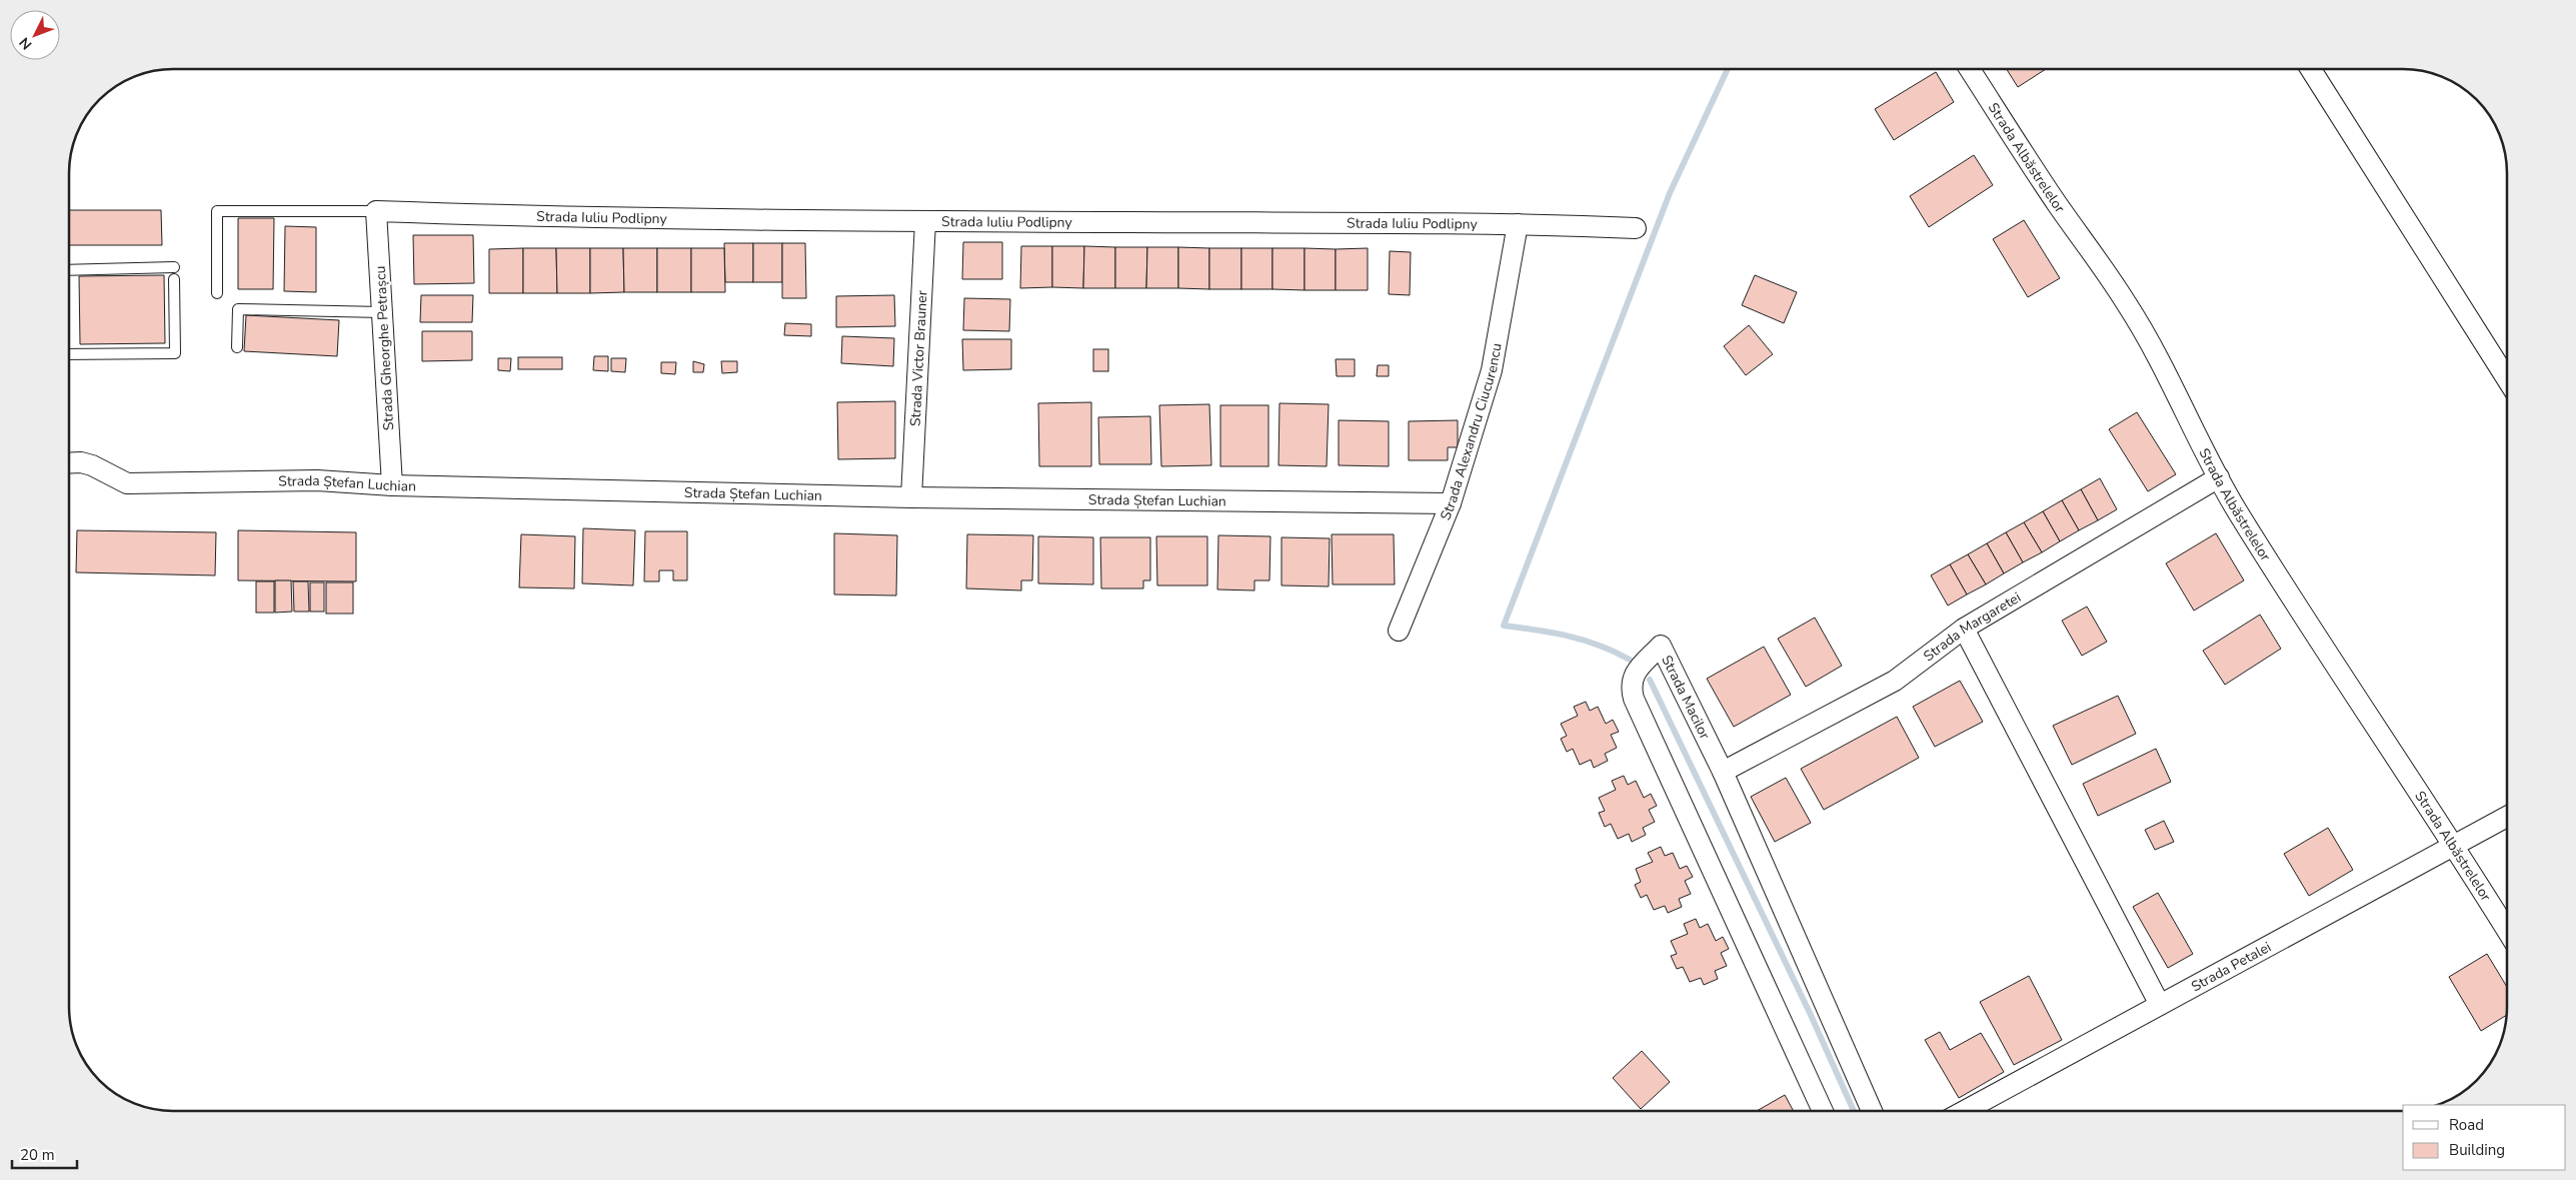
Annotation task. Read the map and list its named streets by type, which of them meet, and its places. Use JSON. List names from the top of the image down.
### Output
{
  "streets": {
    "street": [
      "Strada Albăstrelelor",
      "Strada Iuliu Podlipny",
      "Strada Gheorghe Petrașcu",
      "Strada Victor Brauner",
      "Strada Alexandru Ciucurencu",
      "Strada Ștefan Luchian",
      "Strada Margaretei",
      "Strada Macilor",
      "Strada Petalei"
    ]
  },
  "crossings": [
    ["Strada Albăstrelelor", "Strada Margaretei"],
    ["Strada Albăstrelelor", "Strada Petalei"],
    ["Strada Iuliu Podlipny", "Strada Gheorghe Petrașcu"],
    ["Strada Iuliu Podlipny", "Strada Victor Brauner"],
    ["Strada Iuliu Podlipny", "Strada Alexandru Ciucurencu"],
    ["Strada Gheorghe Petrașcu", "Strada Ștefan Luchian"],
    ["Strada Victor Brauner", "Strada Ștefan Luchian"],
    ["Strada Alexandru Ciucurencu", "Strada Ștefan Luchian"],
    ["Strada Margaretei", "Strada Macilor"]
  ],
  "legend": ["Road", "Building"],
  "scale_bar": "20 m",
  "north": "bottom left"
}
